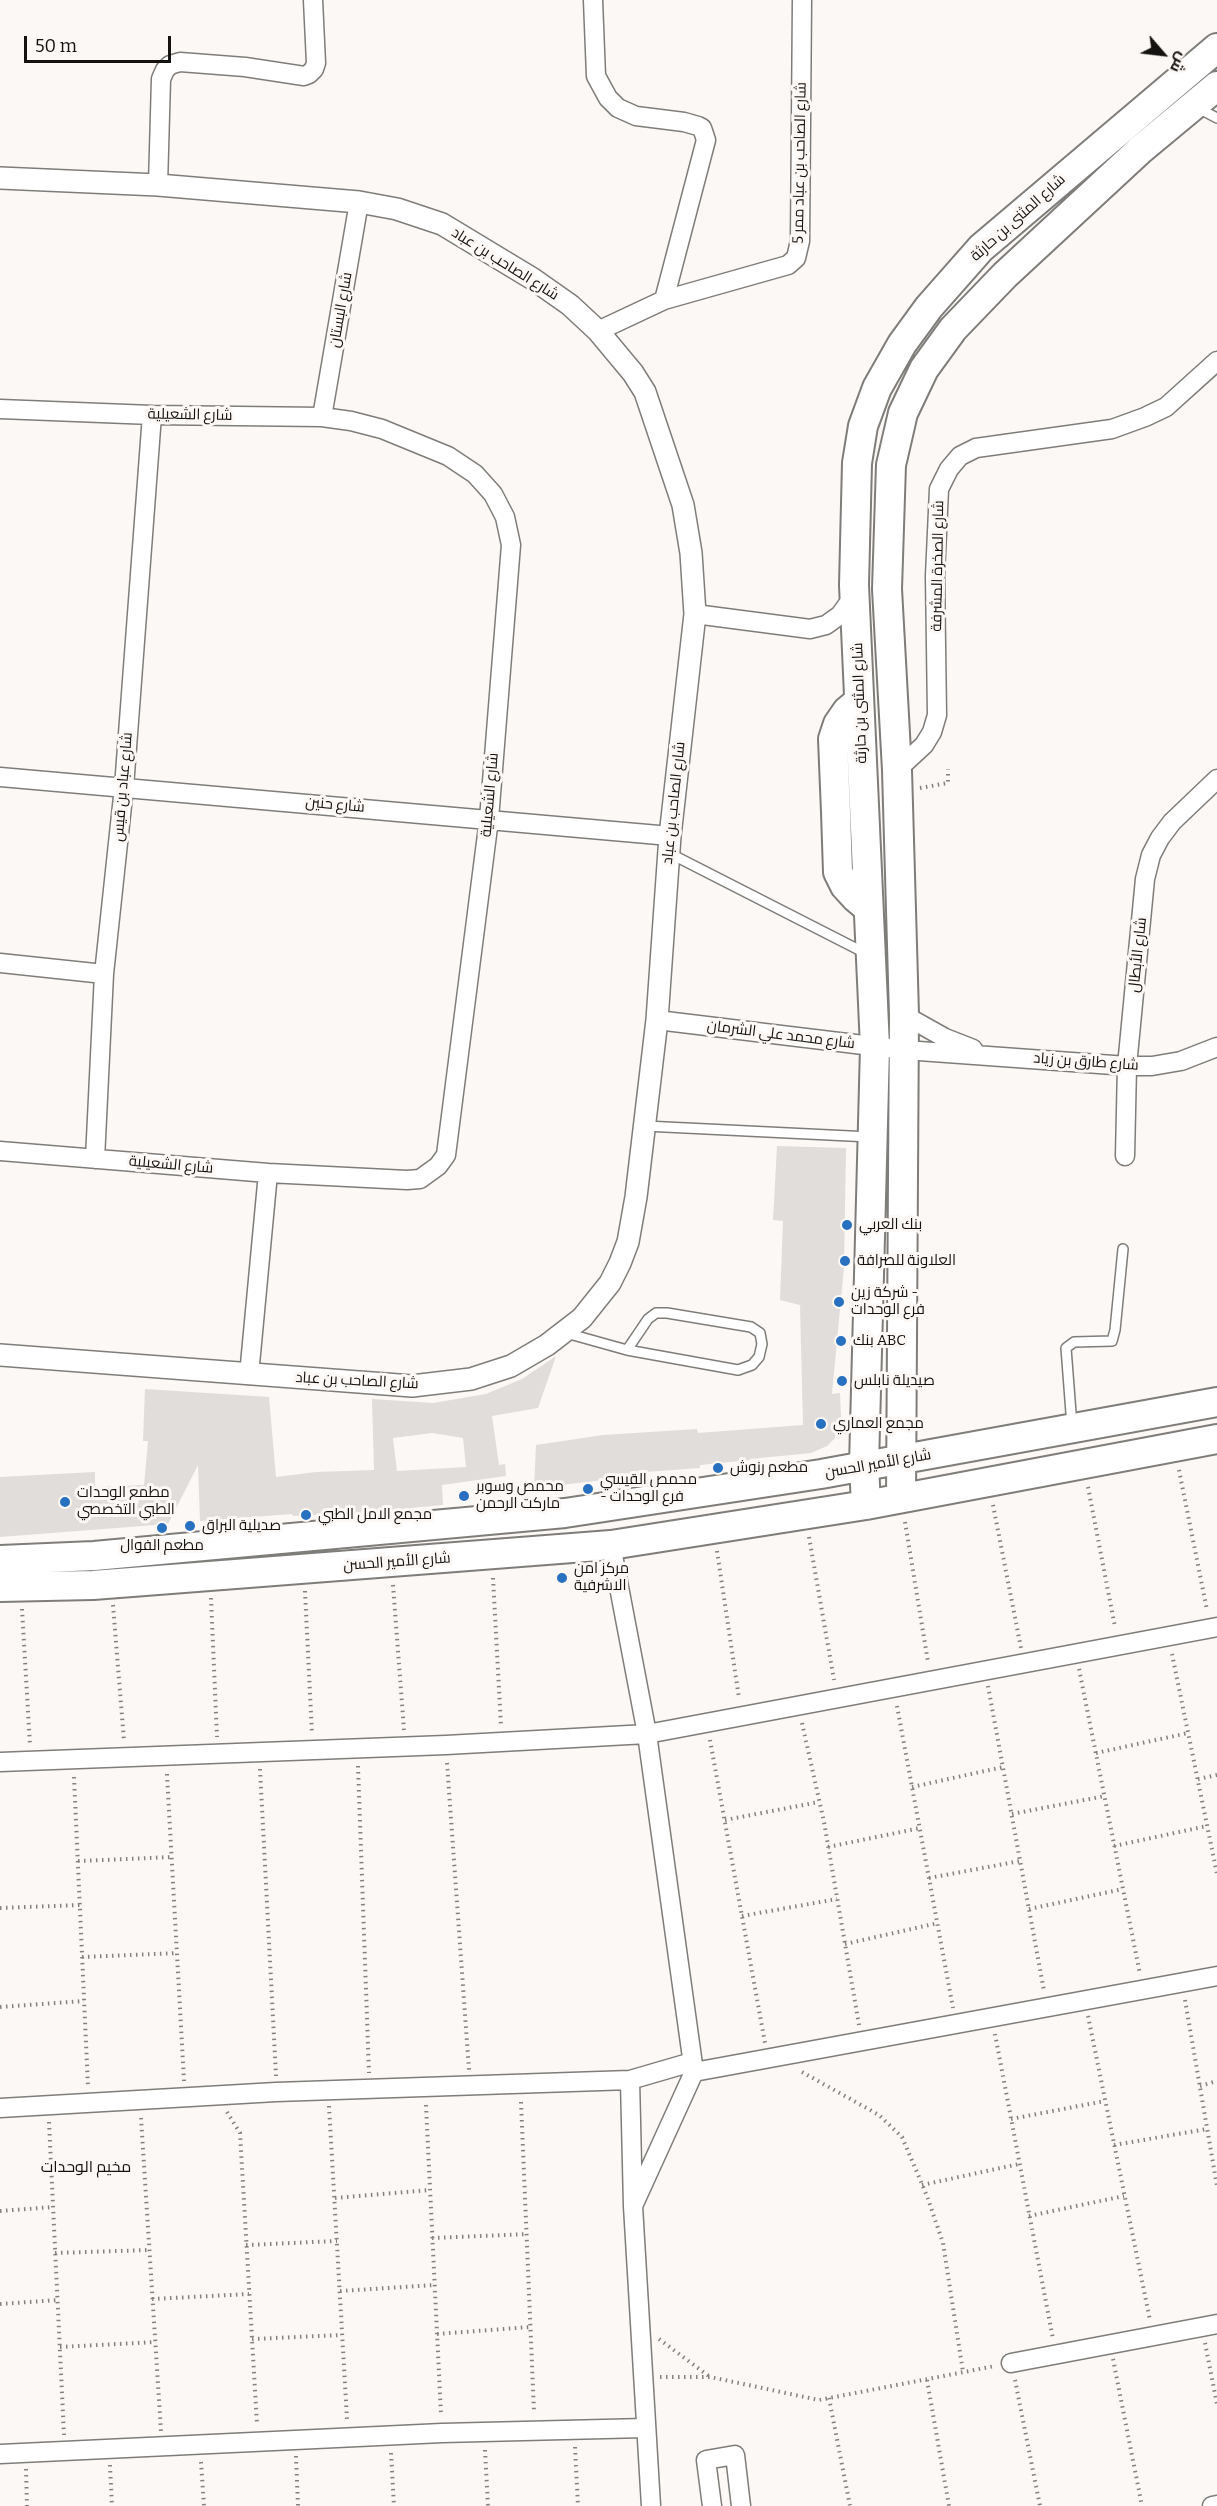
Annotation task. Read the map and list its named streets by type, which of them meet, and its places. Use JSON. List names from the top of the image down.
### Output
{
  "streets": {
    "highway": ["شارع المثنى بن حارثة", "شارع الأمير الحسن"],
    "street": [
      "شارع الصاحب بن عباد ممر 5",
      "شارع الصاحب بن عباد",
      "شارع البستان",
      "شارع الشعيلية",
      "شارع الصخرة المشرفة",
      "شارع عباد بن قيس",
      "شارع حنين",
      "شارع الأبطال",
      "شارع محمد علي الشرمان",
      "شارع طارق بن زياد"
    ]
  },
  "crossings": [
    ["شارع الصاحب بن عباد ممر 5", "شارع الصاحب بن عباد"],
    ["شارع المثنى بن حارثة", "شارع محمد علي الشرمان"],
    ["شارع المثنى بن حارثة", "شارع الأمير الحسن"],
    ["شارع الصاحب بن عباد", "شارع البستان"],
    ["شارع الصاحب بن عباد", "شارع حنين"],
    ["شارع الصاحب بن عباد", "شارع محمد علي الشرمان"],
    ["شارع البستان", "شارع الشعيلية"],
    ["شارع الشعيلية", "شارع عباد بن قيس"],
    ["شارع الشعيلية", "شارع حنين"],
    ["شارع عباد بن قيس", "شارع حنين"],
    ["شارع الأبطال", "شارع طارق بن زياد"],
    ["شارع محمد علي الشرمان", "شارع طارق بن زياد"]
  ],
  "districts": ["مخيم الوحدات"],
  "places": [
    "بنك العربي",
    "العلاونة للصرافة",
    "شركة زين - فرع الوحدات",
    "بنك ABC",
    "صيديلة نابلس",
    "مجمع العماري",
    "مطعم رنوش",
    "محمص القيسي - فرع الوحدات",
    "محمص وسوبر ماركت الرحمن",
    "مطمع الوحدات الطبي التخصصي",
    "مجمع الامل الطبي",
    "صديلية البراق",
    "مطعم الفوال",
    "مركز امن الاشرفية"
  ],
  "scale_bar": "50 m",
  "north": "bottom right"
}
